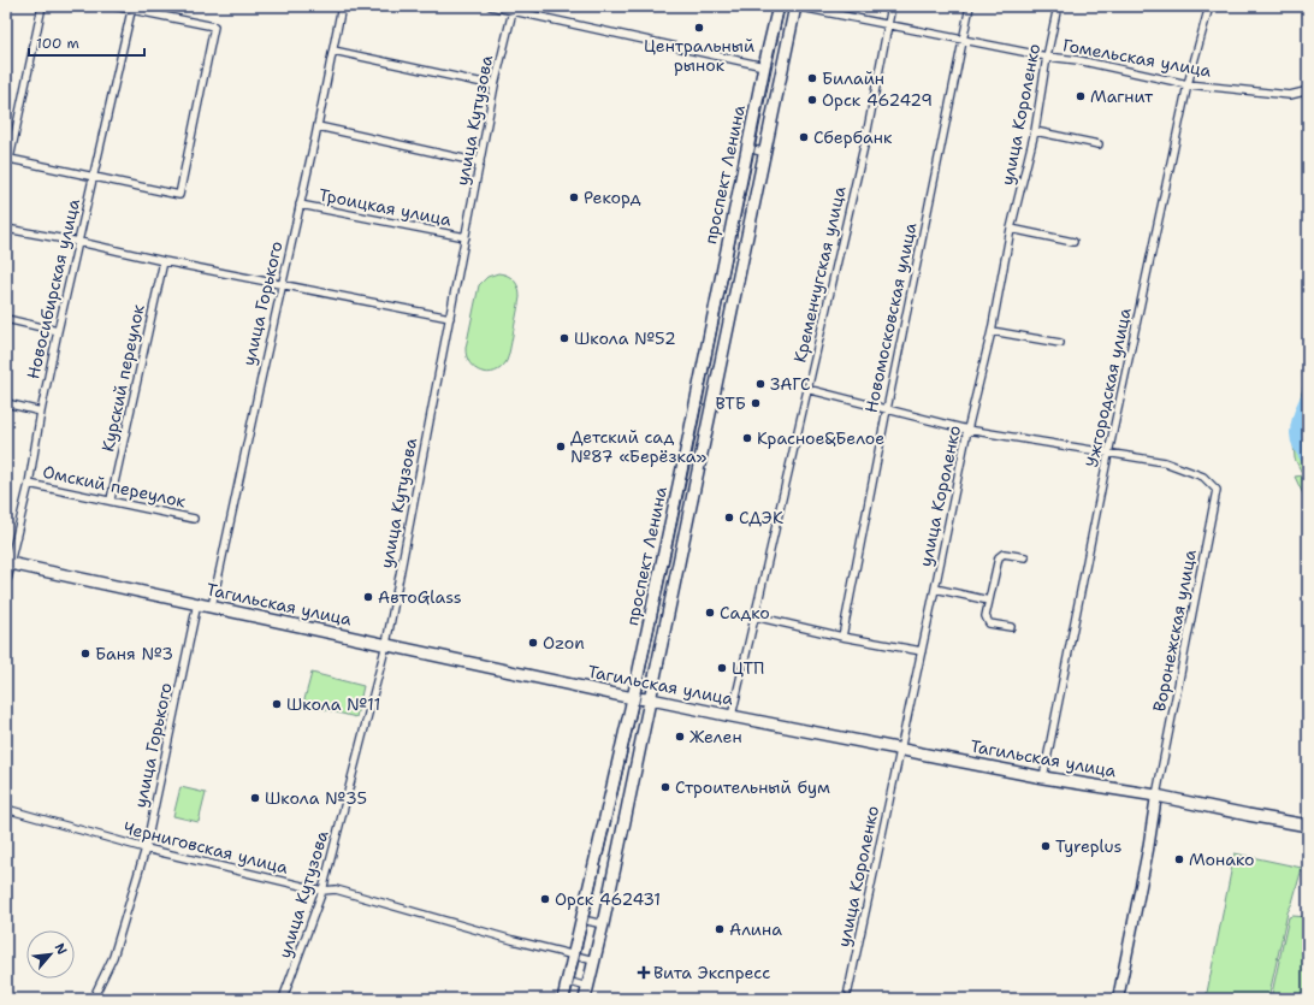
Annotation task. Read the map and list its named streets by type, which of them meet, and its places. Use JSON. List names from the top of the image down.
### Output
{
  "streets": {
    "main road": ["проспект Ленина", "Новосибирская улица", "Тагильская улица"],
    "street": [
      "Гомельская улица",
      "улица Короленко",
      "улица Кутузова",
      "Троицкая улица",
      "Кременчугская улица",
      "улица Горького",
      "Новомосковская улица",
      "Курский переулок",
      "Ужгородская улица",
      "Омский переулок",
      "Воронежская улица",
      "Черниговская улица"
    ]
  },
  "crossings": [
    ["Гомельская улица", "улица Короленко"],
    ["Гомельская улица", "проспект Ленина"],
    ["Гомельская улица", "Кременчугская улица"],
    ["Гомельская улица", "Новомосковская улица"],
    ["Гомельская улица", "Ужгородская улица"],
    ["улица Короленко", "Тагильская улица"],
    ["улица Кутузова", "Троицкая улица"],
    ["улица Кутузова", "Тагильская улица"],
    ["улица Кутузова", "Черниговская улица"],
    ["проспект Ленина", "Тагильская улица"],
    ["проспект Ленина", "Черниговская улица"],
    ["Троицкая улица", "улица Горького"],
    ["Кременчугская улица", "Тагильская улица"],
    ["Новосибирская улица", "Омский переулок"],
    ["Новосибирская улица", "Тагильская улица"],
    ["улица Горького", "Тагильская улица"],
    ["улица Горького", "Черниговская улица"],
    ["Курский переулок", "Омский переулок"],
    ["Ужгородская улица", "Тагильская улица"],
    ["Ужгородская улица", "Воронежская улица"],
    ["Тагильская улица", "Воронежская улица"]
  ],
  "places": {
    "other": [
      "Центральный рынок",
      "Билайн",
      "Магнит",
      "Орск 462429",
      "Сбербанк",
      "Рекорд",
      "Школа №52",
      "ЗАГС",
      "ВТБ",
      "Красное&Белое",
      "Детский сад №87 «Берёзка»",
      "СДЭК",
      "АвтоGlass",
      "Садко",
      "Ozon",
      "Баня №3",
      "ЦТП",
      "Школа №11",
      "Желен",
      "Строительный бум",
      "Школа №35",
      "Tyreplus",
      "Монако",
      "Орск 462431",
      "Алина"
    ],
    "health": ["Вита Экспресс"]
  },
  "scale_bar": "100 m",
  "north": "top right"
}
